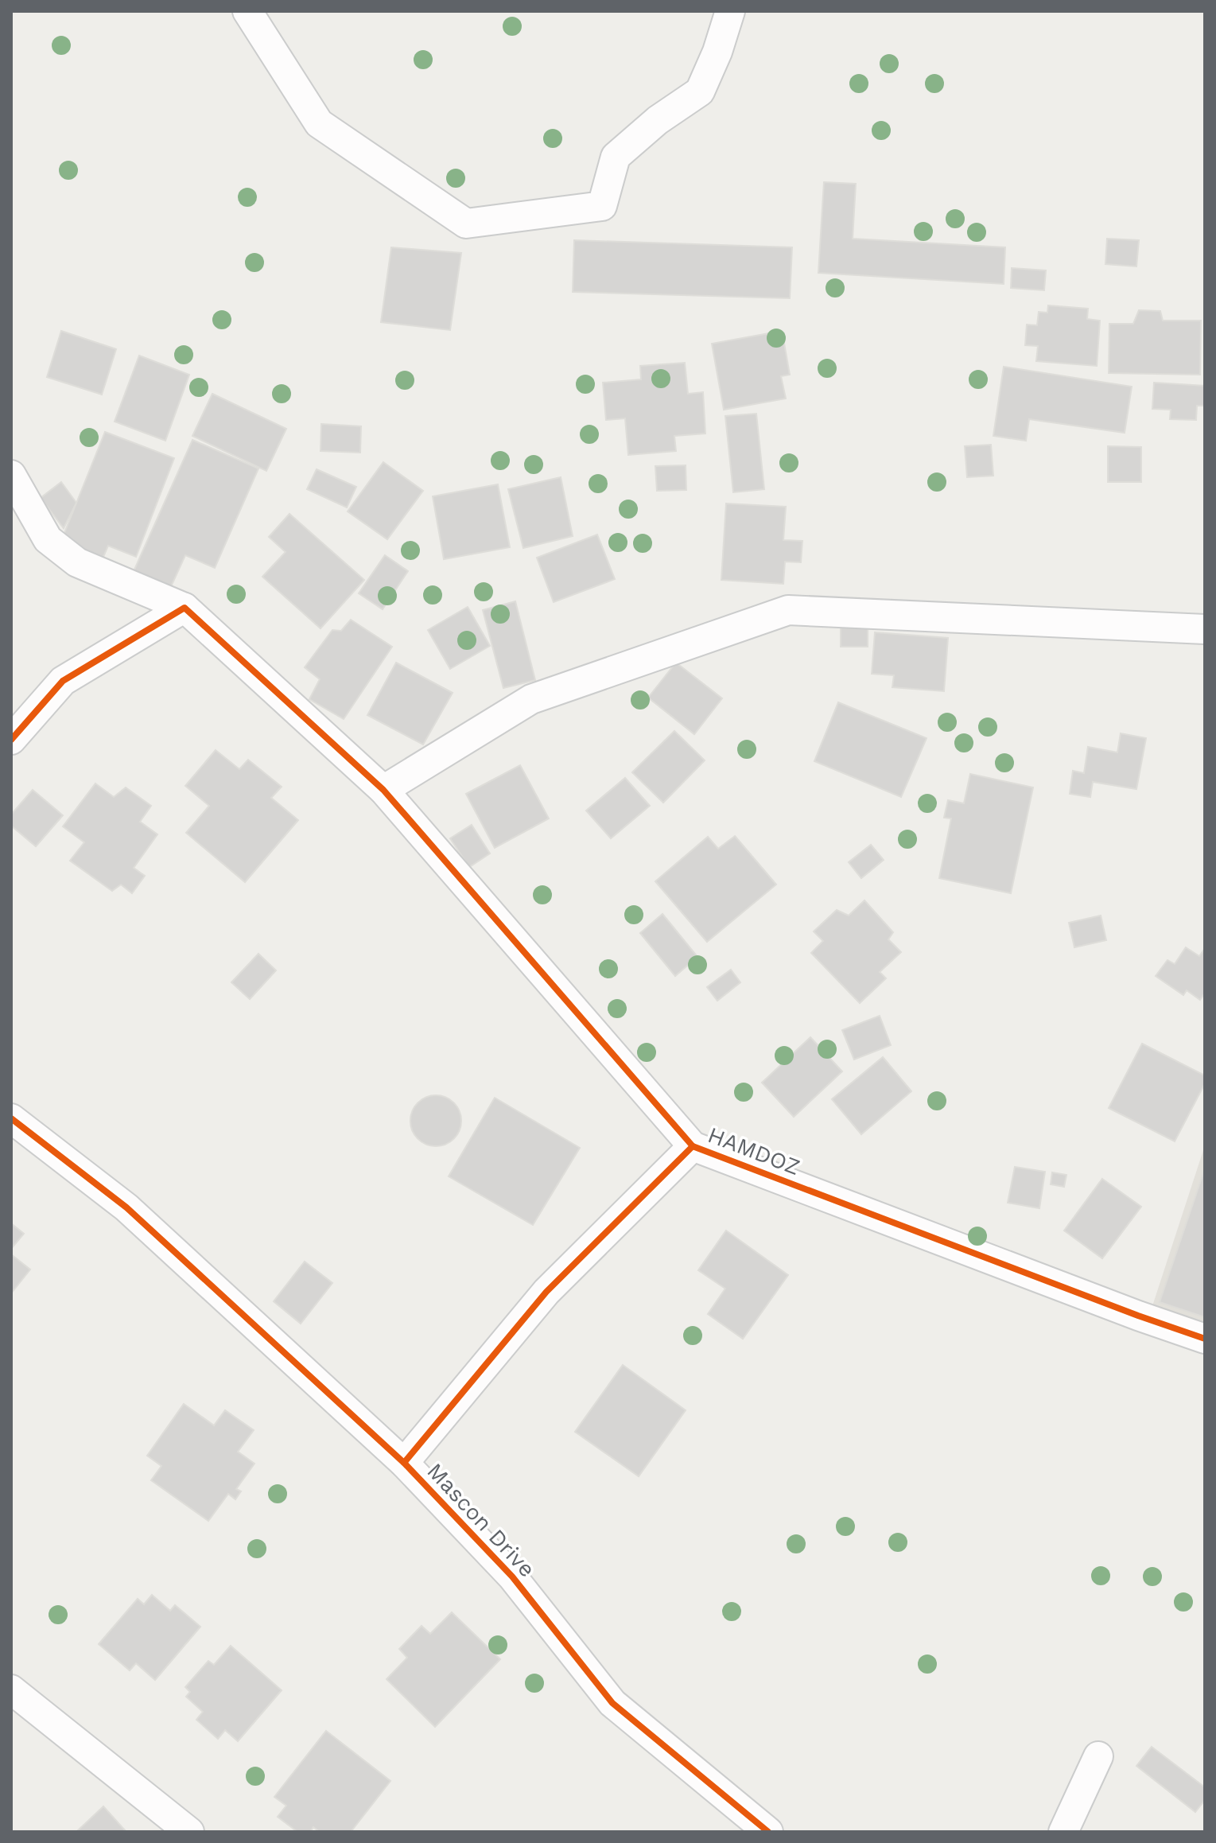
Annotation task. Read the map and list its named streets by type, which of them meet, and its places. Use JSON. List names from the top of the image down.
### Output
{
  "streets": {
    "street": ["HAMDOZ", "Mascon Drive"]
  },
  "crossings": [
    ["HAMDOZ", "Mascon Drive"]
  ]
}
